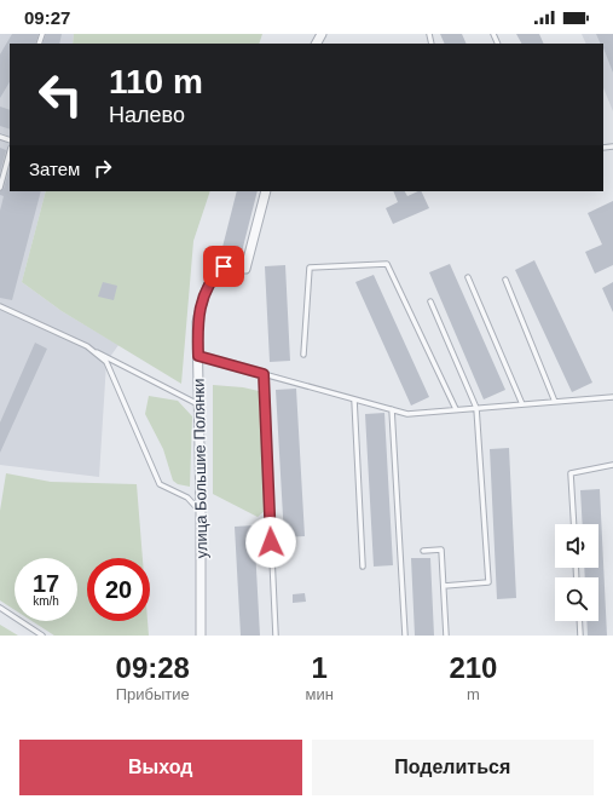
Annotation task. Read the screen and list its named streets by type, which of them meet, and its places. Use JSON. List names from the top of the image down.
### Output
{
  "streets": {
    "street": ["улица Большие Полянки"]
  },
  "page": {
    "status": "09:27",
    "turn": ["110 m", "Налево"],
    "then": "Затем",
    "speed": "17 km/h",
    "limit": "20",
    "eta": [
      "09:28",
      "Прибытие",
      "1",
      "мин",
      "210",
      "m"
    ],
    "buttons": ["Выход", "Поделиться"]
  }
}
